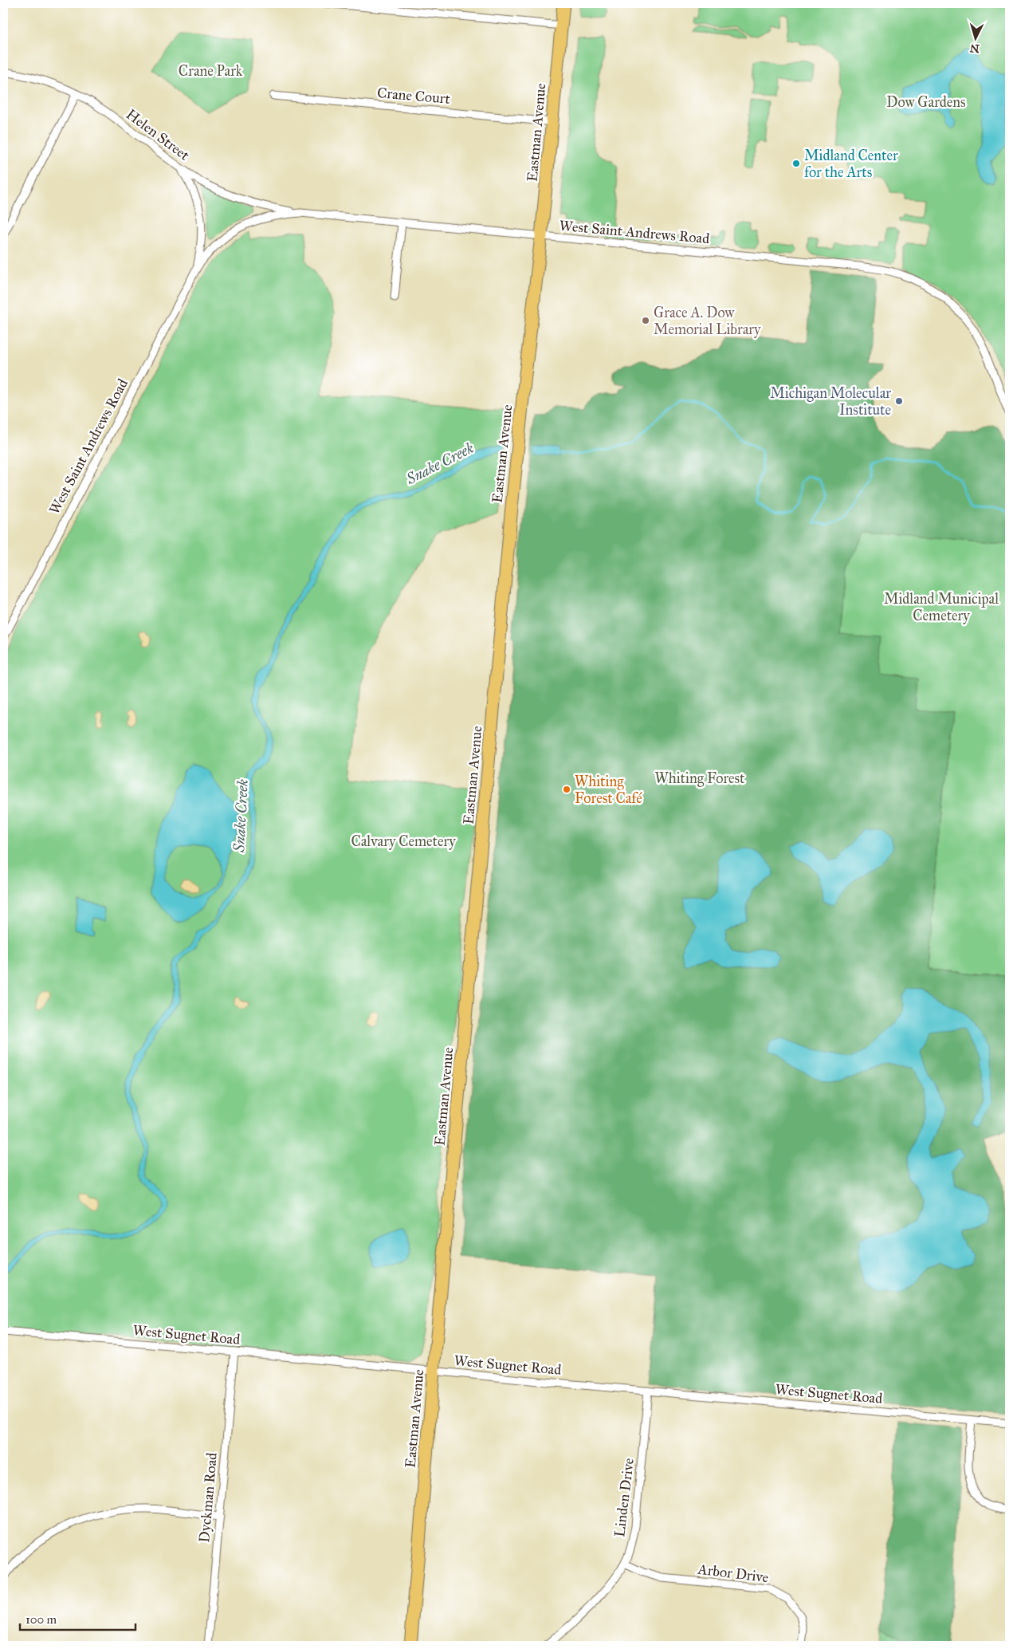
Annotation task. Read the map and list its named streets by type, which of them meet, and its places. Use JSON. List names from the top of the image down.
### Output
{
  "streets": {
    "main road": ["Eastman Avenue"],
    "street": [
      "Crane Court",
      "Helen Street",
      "West Saint Andrews Road",
      "West Sugnet Road",
      "Dyckman Road",
      "Linden Drive",
      "Arbor Drive"
    ]
  },
  "crossings": [
    ["Crane Court", "Eastman Avenue"],
    ["Eastman Avenue", "West Saint Andrews Road"],
    ["Eastman Avenue", "West Sugnet Road"],
    ["Helen Street", "West Saint Andrews Road"],
    ["West Sugnet Road", "Dyckman Road"],
    ["West Sugnet Road", "Linden Drive"],
    ["Linden Drive", "Arbor Drive"]
  ],
  "water": ["Snake Creek"],
  "parks": [
    "Crane Park",
    "Dow Gardens",
    "Midland Municipal Cemetery",
    "Whiting Forest",
    "Calvary Cemetery"
  ],
  "places": [
    "Midland Center for the Arts",
    "Grace A. Dow Memorial Library",
    "Michigan Molecular Institute",
    "Whiting Forest Café"
  ],
  "scale_bar": "100 m",
  "north": "bottom"
}
